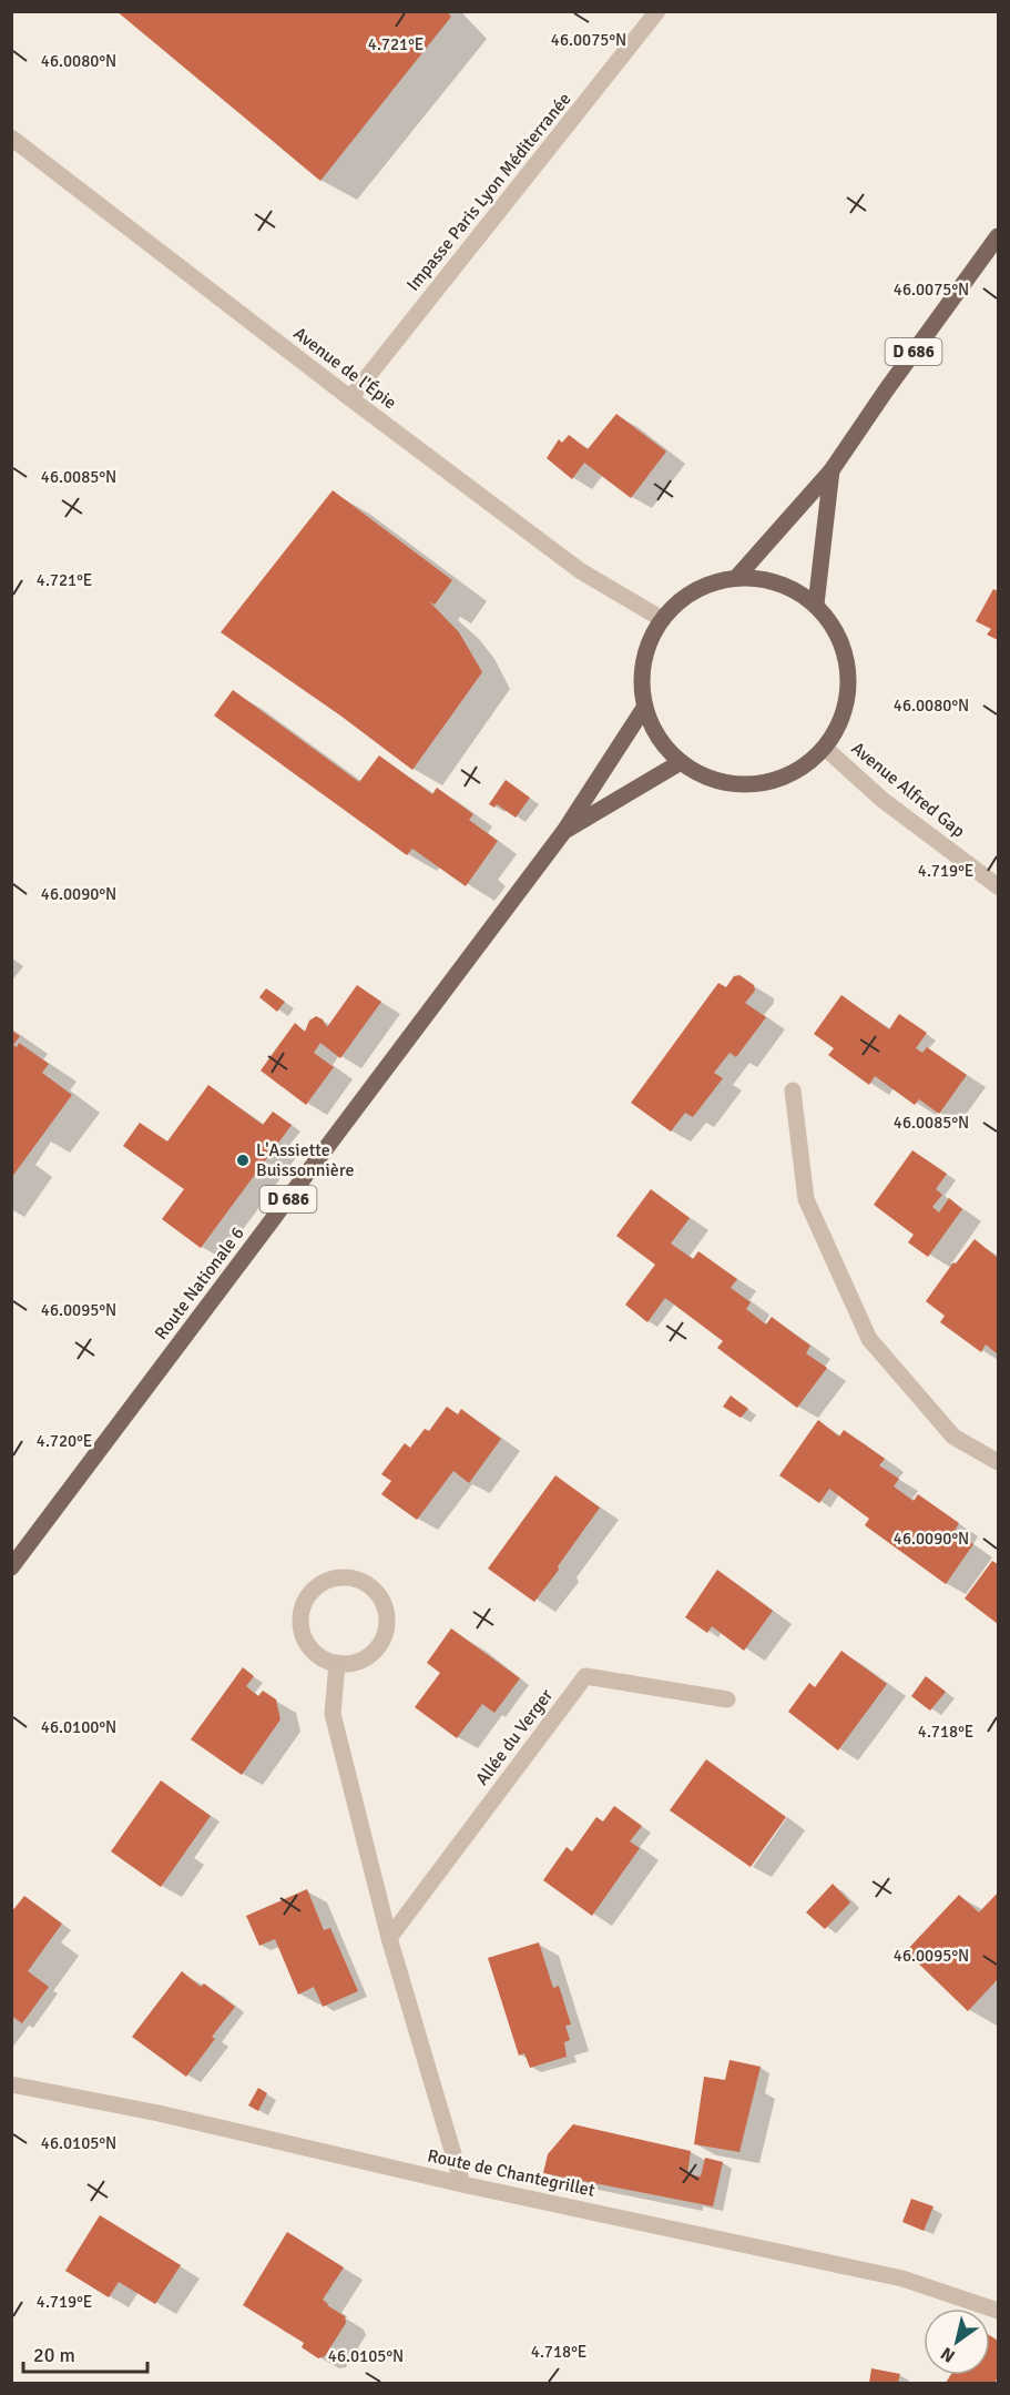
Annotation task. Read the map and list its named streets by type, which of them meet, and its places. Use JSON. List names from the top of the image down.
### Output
{
  "streets": {
    "main road": ["D 686", "Route Nationale 6"],
    "street": [
      "Impasse Paris Lyon Méditerranée",
      "Avenue de l'Épie",
      "Avenue Alfred Gap",
      "Allée du Verger",
      "Route de Chantegrillet"
    ]
  },
  "crossings": [
    ["Impasse Paris Lyon Méditerranée", "Avenue de l'Épie"],
    ["D 686", "Avenue de l'Épie"],
    ["D 686", "Avenue Alfred Gap"],
    ["D 686", "Route Nationale 6"],
    ["Avenue de l'Épie", "Avenue Alfred Gap"],
    ["Avenue de l'Épie", "Route Nationale 6"],
    ["Avenue Alfred Gap", "Route Nationale 6"]
  ],
  "places": ["L'Assiette Buissonnière"],
  "scale_bar": "20 m",
  "north": "bottom left",
  "coordinates": [
    "46.0075°N",
    "4.721°E",
    "46.0080°N",
    "46.0085°N",
    "4.719°E",
    "46.0090°N",
    "46.0095°N",
    "4.720°E",
    "46.0100°N",
    "4.718°E",
    "46.0105°N"
  ]
}
